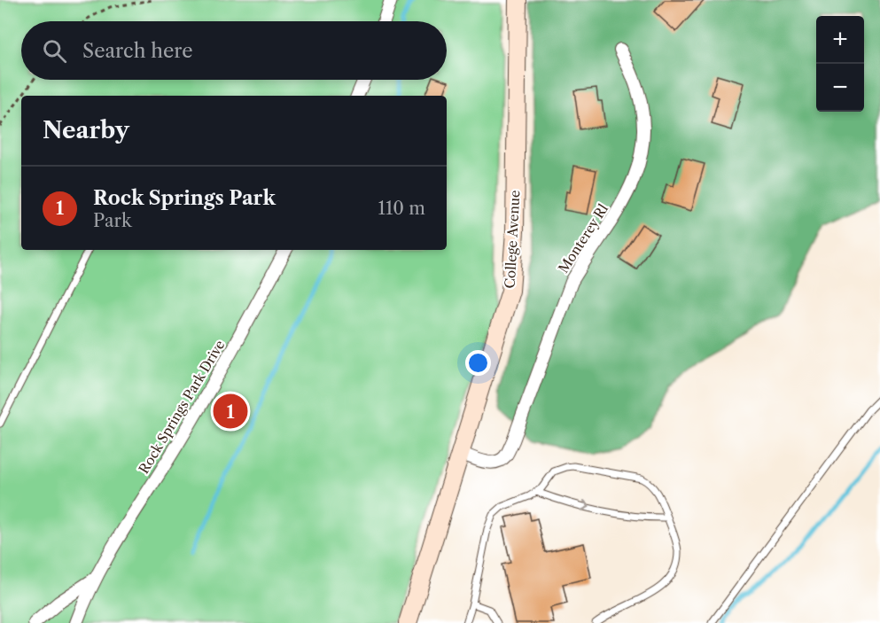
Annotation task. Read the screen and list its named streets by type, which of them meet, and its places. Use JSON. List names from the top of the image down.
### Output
{
  "streets": {
    "main road": ["College Avenue"],
    "street": ["Monterey Rl", "Rock Springs Park Drive"]
  },
  "crossings": [
    ["Monterey Rl", "College Avenue"]
  ],
  "page": {
    "map_buttons": ["+", "−"],
    "search": "Search here",
    "heading": "Nearby",
    "list": [
      {
        "mark": "1",
        "name": "Rock Springs Park",
        "note": "Park",
        "value": "110 m"
      }
    ],
    "pins": "1"
  }
}
